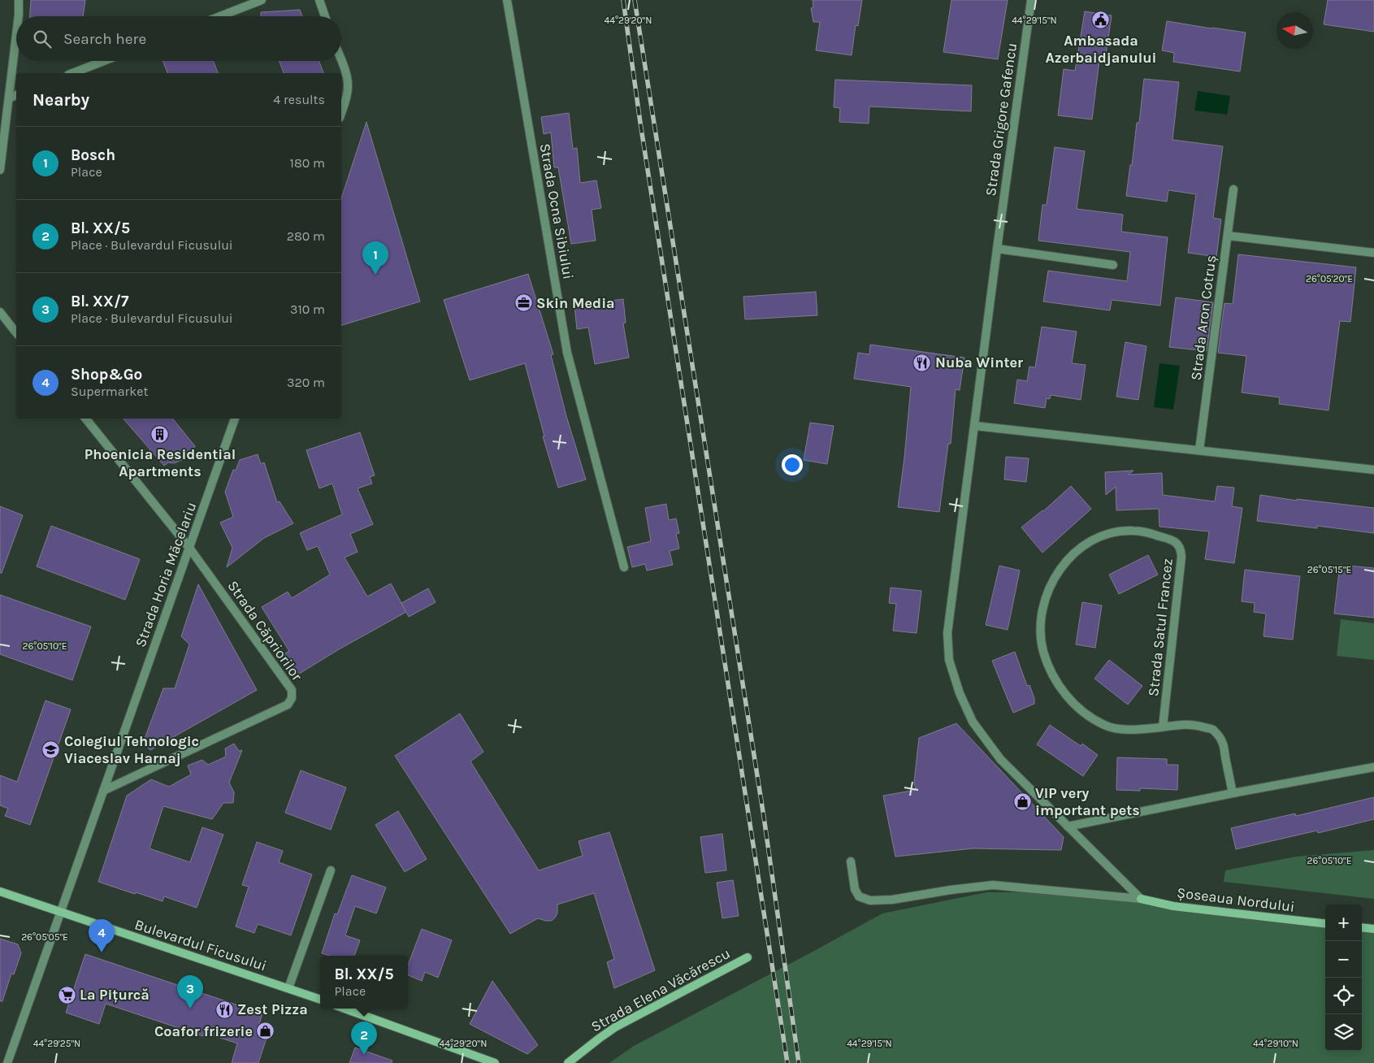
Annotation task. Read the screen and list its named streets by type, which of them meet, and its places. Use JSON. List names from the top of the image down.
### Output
{
  "streets": {
    "street": [
      "Strada Grigore Gafencu",
      "Strada Ocna Sibiului",
      "Strada Aron Cotruș",
      "Strada Horia Măcelariu",
      "Strada Satul Francez",
      "Strada Căpriorilor",
      "Șoseaua Nordului",
      "Bulevardul Ficusului",
      "Strada Elena Văcărescu"
    ]
  },
  "crossings": [
    ["Strada Grigore Gafencu", "Șoseaua Nordului"],
    ["Strada Horia Măcelariu", "Strada Căpriorilor"],
    ["Strada Horia Măcelariu", "Bulevardul Ficusului"]
  ],
  "places": {
    "public building": ["Ambasada Azerbaidjanului"],
    "office": ["Skin Media"],
    "restaurant": ["Nuba Winter", "Zest Pizza"],
    "building": ["Phoenicia Residential Apartments"],
    "school or university": ["Colegiul Tehnologic Viaceslav Harnaj"],
    "shop": ["VIP very important pets", "Coafor frizerie"],
    "supermarket": ["La Pițurcă"]
  },
  "north": "left",
  "page": {
    "search": "Search here",
    "heading": ["Nearby", "4 results"],
    "list": [
      {
        "mark": "1",
        "name": "Bosch",
        "note": "Place",
        "value": "180 m"
      },
      {
        "mark": "2",
        "name": "Bl. XX/5",
        "note": "Place · Bulevardul Ficusului",
        "value": "280 m"
      },
      {
        "mark": "3",
        "name": "Bl. XX/7",
        "note": "Place · Bulevardul Ficusului",
        "value": "310 m"
      },
      {
        "mark": "4",
        "name": "Shop&Go",
        "note": "Supermarket",
        "value": "320 m"
      }
    ],
    "pins": [
      "1",
      "4",
      "3",
      "2"
    ],
    "map_buttons": ["+", "−"],
    "popup": ["Bl. XX/5", "Place"]
  },
  "coordinates": [
    "44°29'20\"N",
    "44°29'15\"N",
    "26°05'20\"E",
    "26°05'15\"E",
    "26°05'10\"E",
    "26°05'05\"E",
    "44°29'25\"N",
    "44°29'10\"N"
  ]
}
